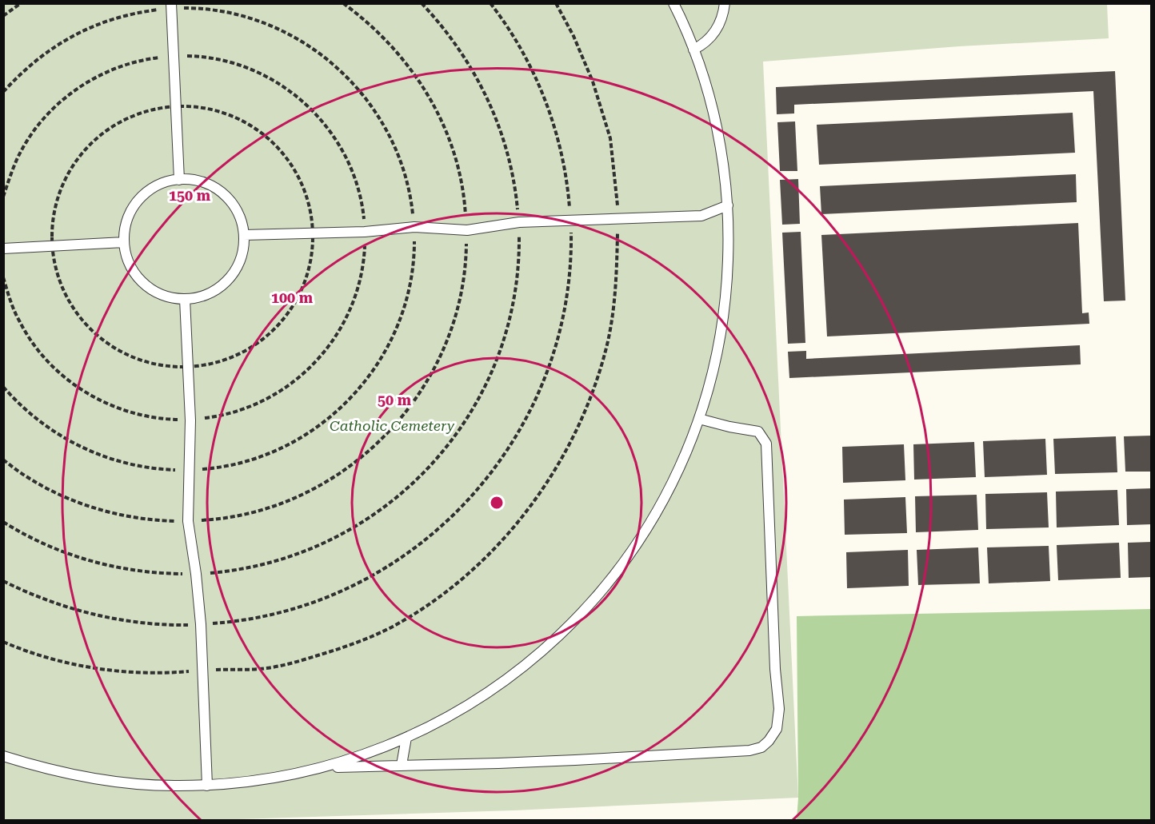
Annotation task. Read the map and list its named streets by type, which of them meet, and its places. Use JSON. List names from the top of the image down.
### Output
{
  "parks": ["Catholic Cemetery"],
  "rings": ["150 m", "100 m", "50 m"]
}
